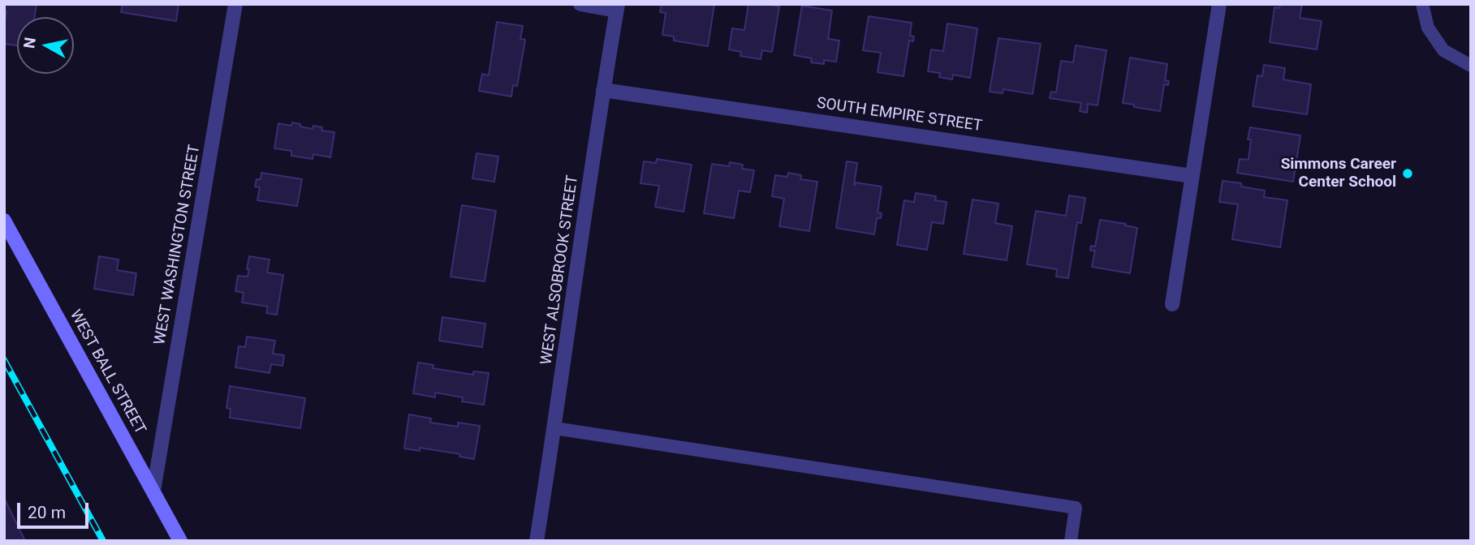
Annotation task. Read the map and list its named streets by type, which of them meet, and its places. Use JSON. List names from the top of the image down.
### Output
{
  "streets": {
    "street": [
      "SOUTH EMPIRE STREET",
      "WEST WASHINGTON STREET",
      "WEST ALSOBROOK STREET",
      "WEST BALL STREET"
    ]
  },
  "crossings": [
    ["SOUTH EMPIRE STREET", "WEST ALSOBROOK STREET"],
    ["WEST WASHINGTON STREET", "WEST BALL STREET"]
  ],
  "places": ["Simmons Career Center School"],
  "scale_bar": "20 m",
  "north": "left"
}
